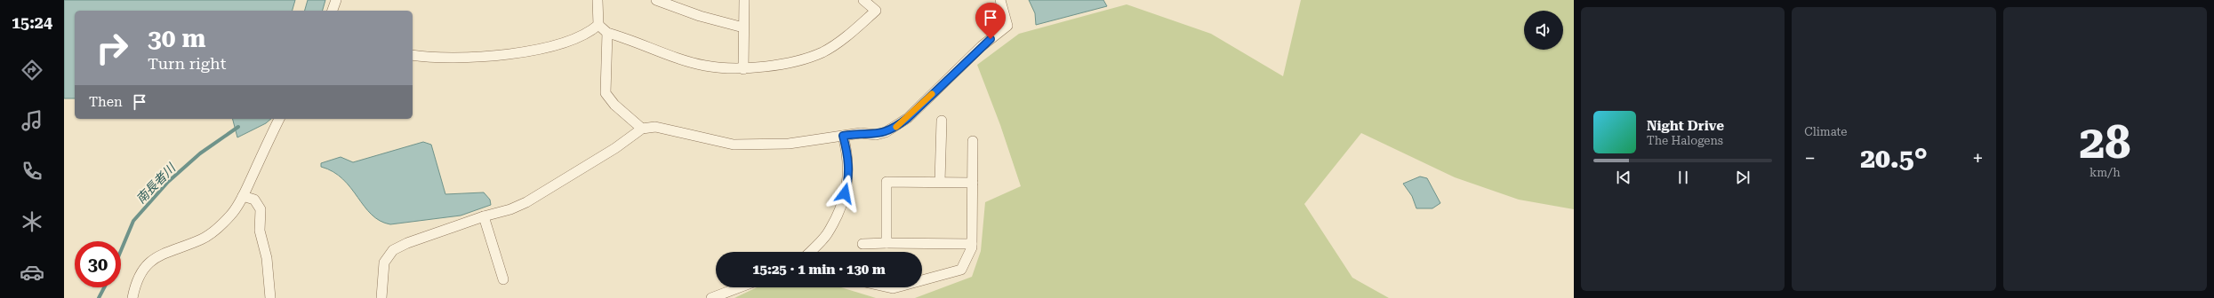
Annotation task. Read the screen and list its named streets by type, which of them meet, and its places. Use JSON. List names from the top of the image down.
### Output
{
  "water": ["南長者川"],
  "page": {
    "tabs": "15:24",
    "tile": [
      "Climate",
      ["28", "km/h"]
    ],
    "turn": ["30 m", "Turn right"],
    "then": "Then",
    "song": ["Night Drive", "The Halogens"],
    "heat": ["−", "20.5°", "+"],
    "limit": "30",
    "trip": "15:25 · 1 min · 130 m"
  }
}
